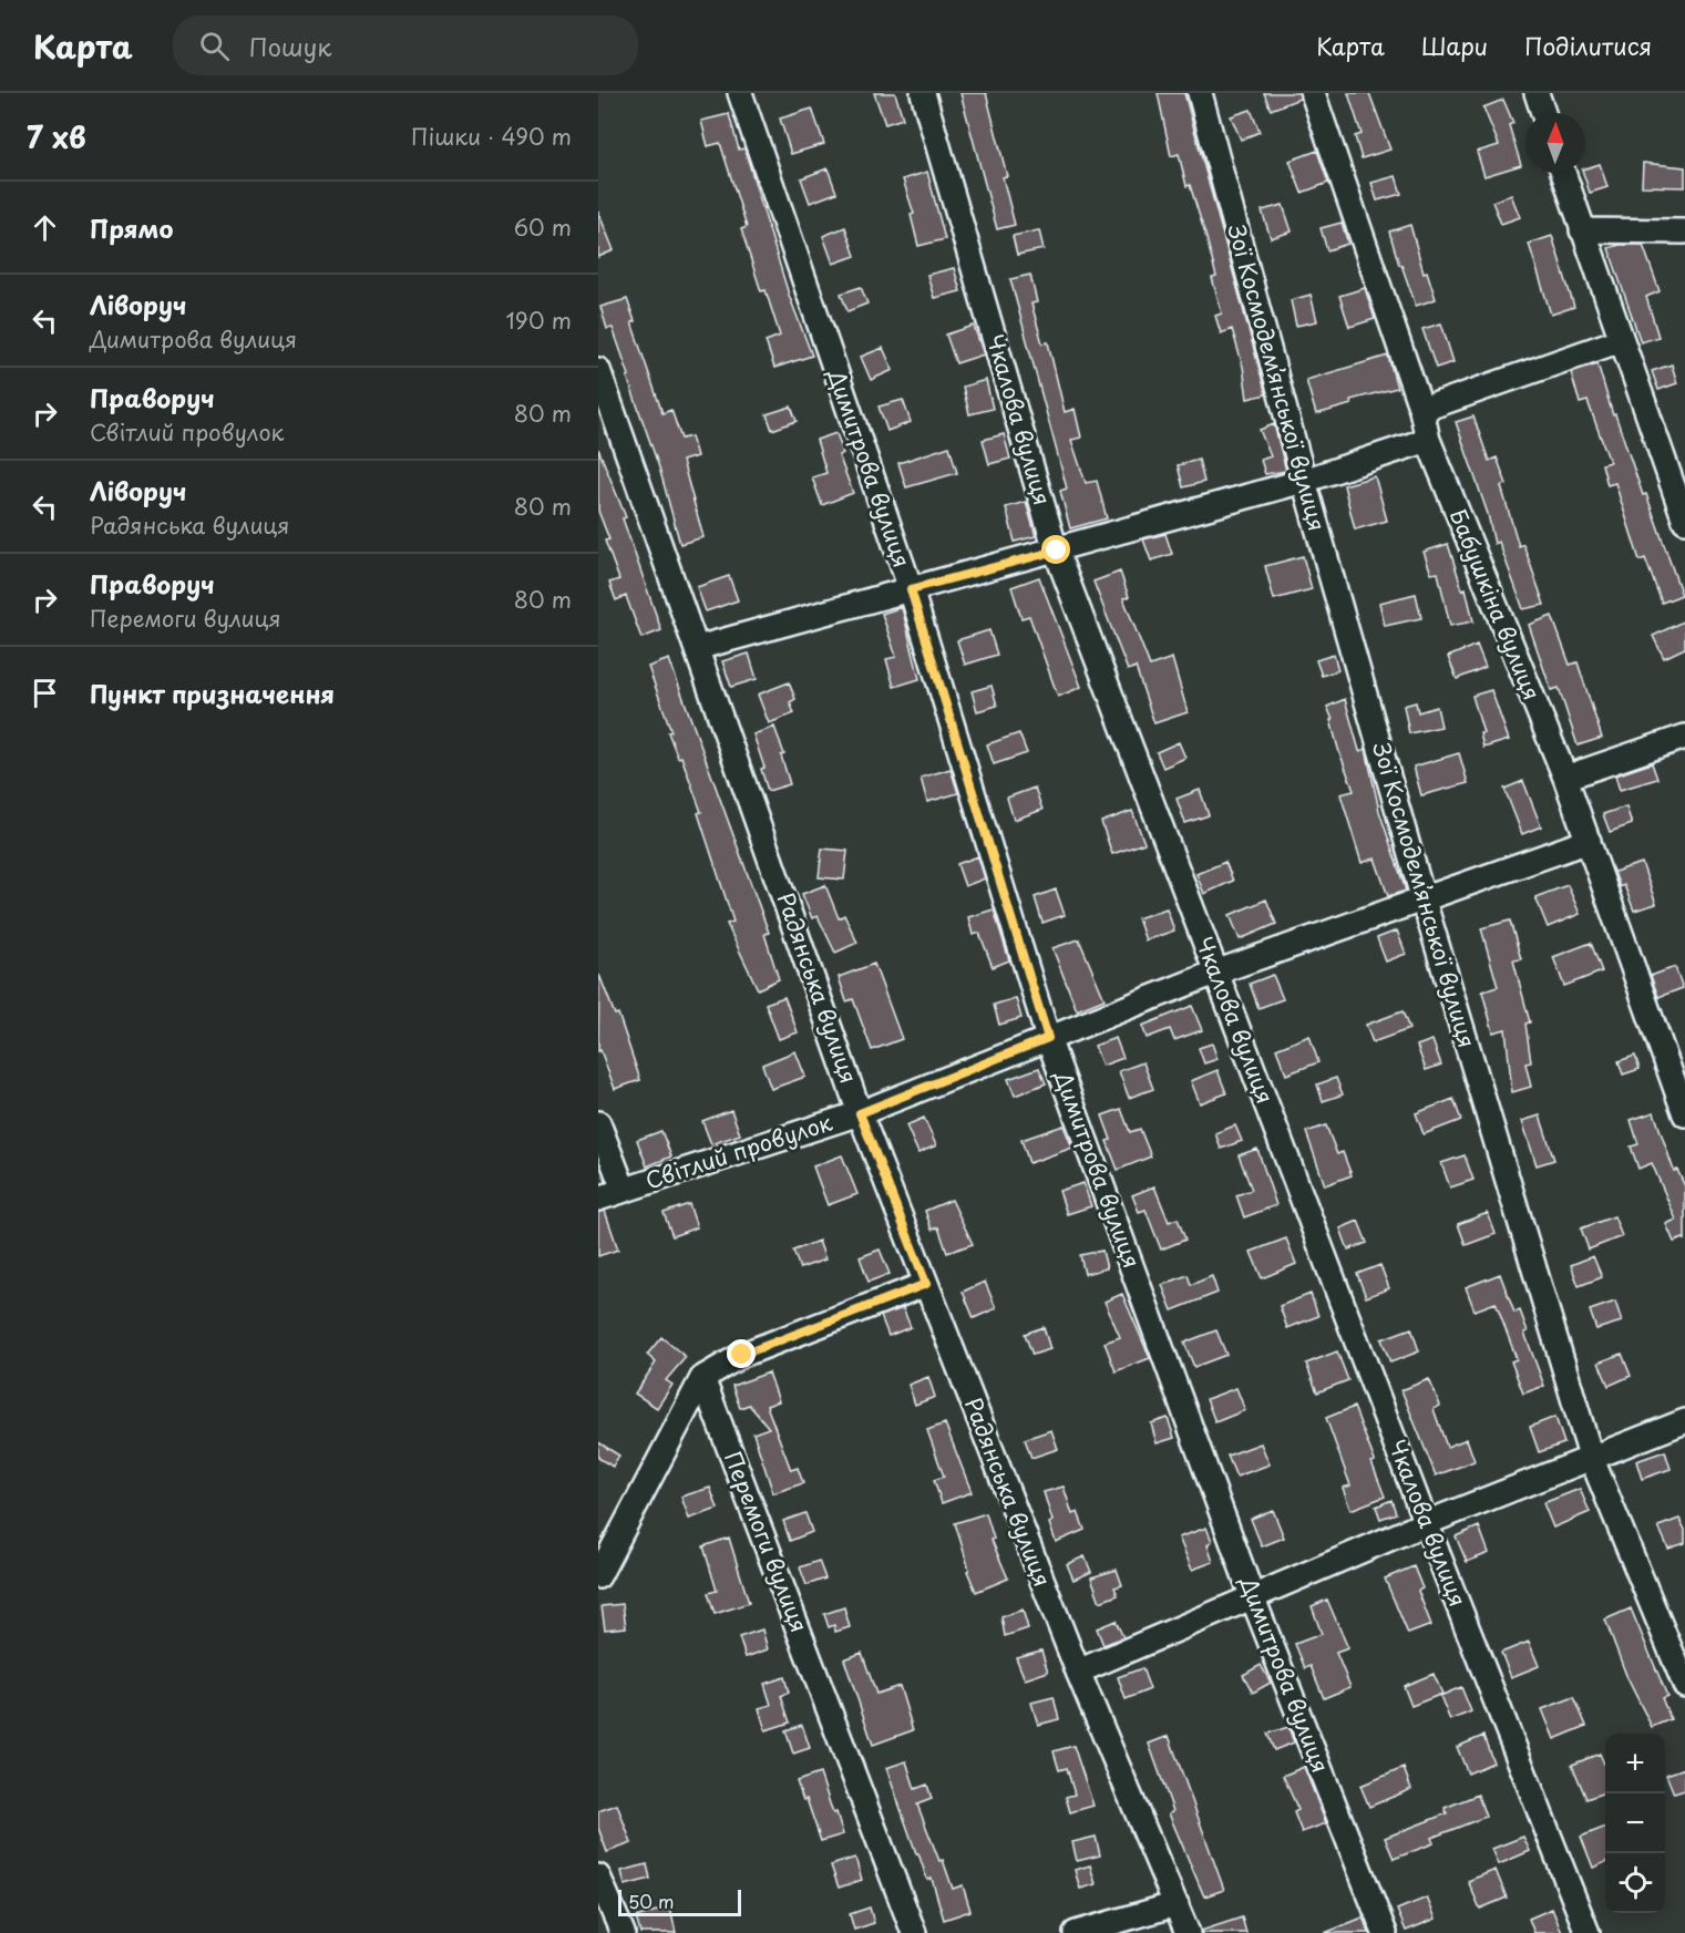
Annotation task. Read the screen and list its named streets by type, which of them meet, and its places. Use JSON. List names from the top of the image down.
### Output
{
  "streets": {
    "street": [
      "Зої Космодем’янської вулиця",
      "Чкалова вулиця",
      "Димитрова вулиця",
      "Бабушкіна вулиця",
      "Радянська вулиця",
      "Світлий провулок",
      "Перемоги вулиця"
    ]
  },
  "crossings": [
    ["Зої Космодем’янської вулиця", "Світлий провулок"],
    ["Чкалова вулиця", "Світлий провулок"],
    ["Димитрова вулиця", "Світлий провулок"],
    ["Бабушкіна вулиця", "Світлий провулок"],
    ["Радянська вулиця", "Світлий провулок"]
  ],
  "scale_bar": "50 m",
  "north": "top",
  "page": {
    "header": "Карта",
    "search": "Пошук",
    "nav": ["Карта", "Шари", "Поділитися"],
    "heading": ["7 хв", "Пішки · 490 m"],
    "list": [
      ["Прямо", "60 m"],
      ["Ліворуч", "Димитрова вулиця", "190 m"],
      ["Праворуч", "Світлий провулок", "80 m"],
      ["Ліворуч", "Радянська вулиця", "80 m"],
      ["Праворуч", "Перемоги вулиця", "80 m"],
      "Пункт призначення"
    ],
    "map_buttons": ["+", "−"],
    "scale": "50 m"
  }
}
